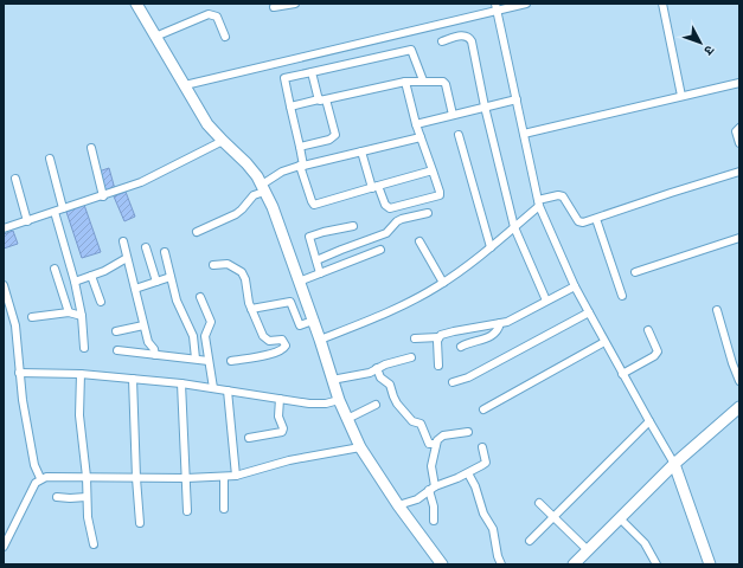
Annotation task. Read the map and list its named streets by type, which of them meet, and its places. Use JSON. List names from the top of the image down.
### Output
{
  "north": "bottom right"
}
